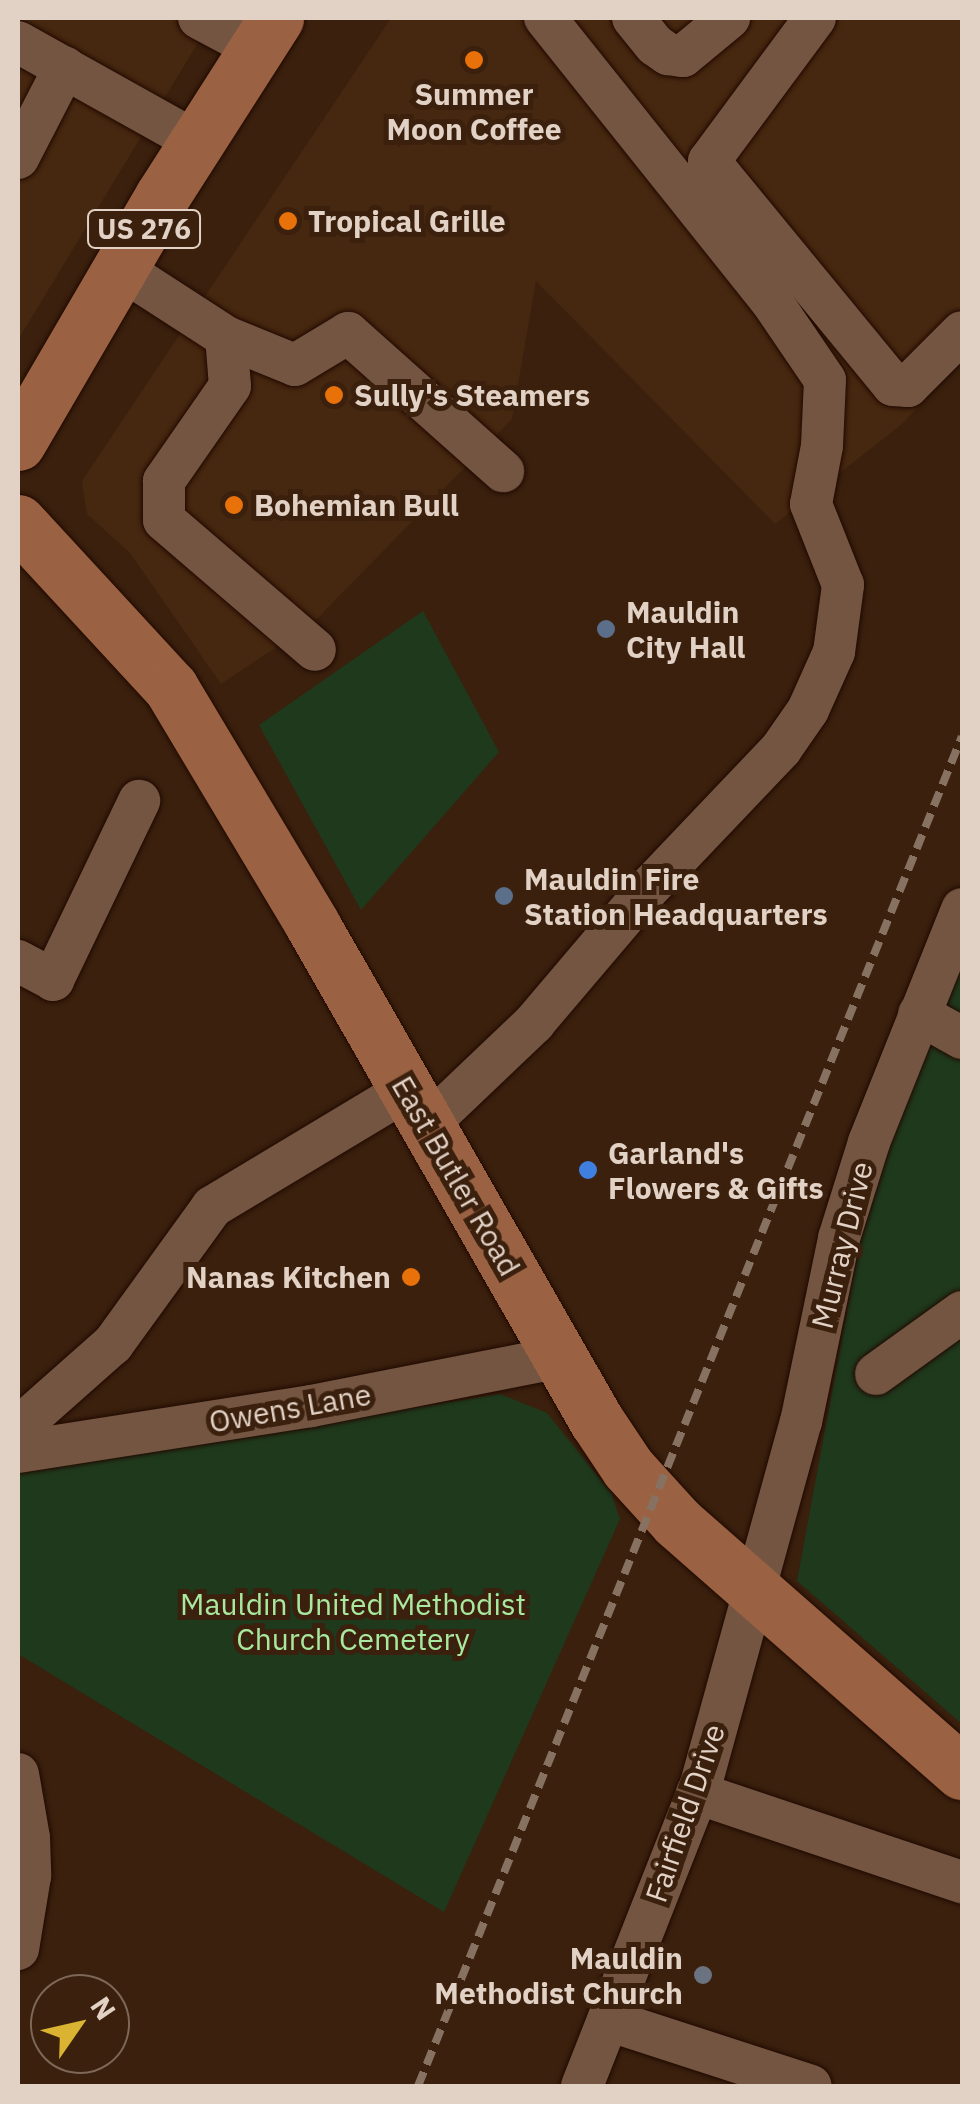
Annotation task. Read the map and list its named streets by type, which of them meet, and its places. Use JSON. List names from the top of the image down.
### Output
{
  "streets": {
    "main road": ["US 276", "East Butler Road"],
    "street": ["Murray Drive", "Owens Lane", "Fairfield Drive"]
  },
  "crossings": [
    ["East Butler Road", "Murray Drive"],
    ["East Butler Road", "Owens Lane"],
    ["East Butler Road", "Fairfield Drive"],
    ["Murray Drive", "Fairfield Drive"]
  ],
  "parks": ["Mauldin United Methodist Church Cemetery"],
  "places": [
    "Summer Moon Coffee",
    "Tropical Grille",
    "Sully's Steamers",
    "Bohemian Bull",
    "Mauldin City Hall",
    "Mauldin Fire Station Headquarters",
    "Garland's Flowers & Gifts",
    "Nanas Kitchen",
    "Mauldin Methodist Church"
  ],
  "north": "top right"
}
